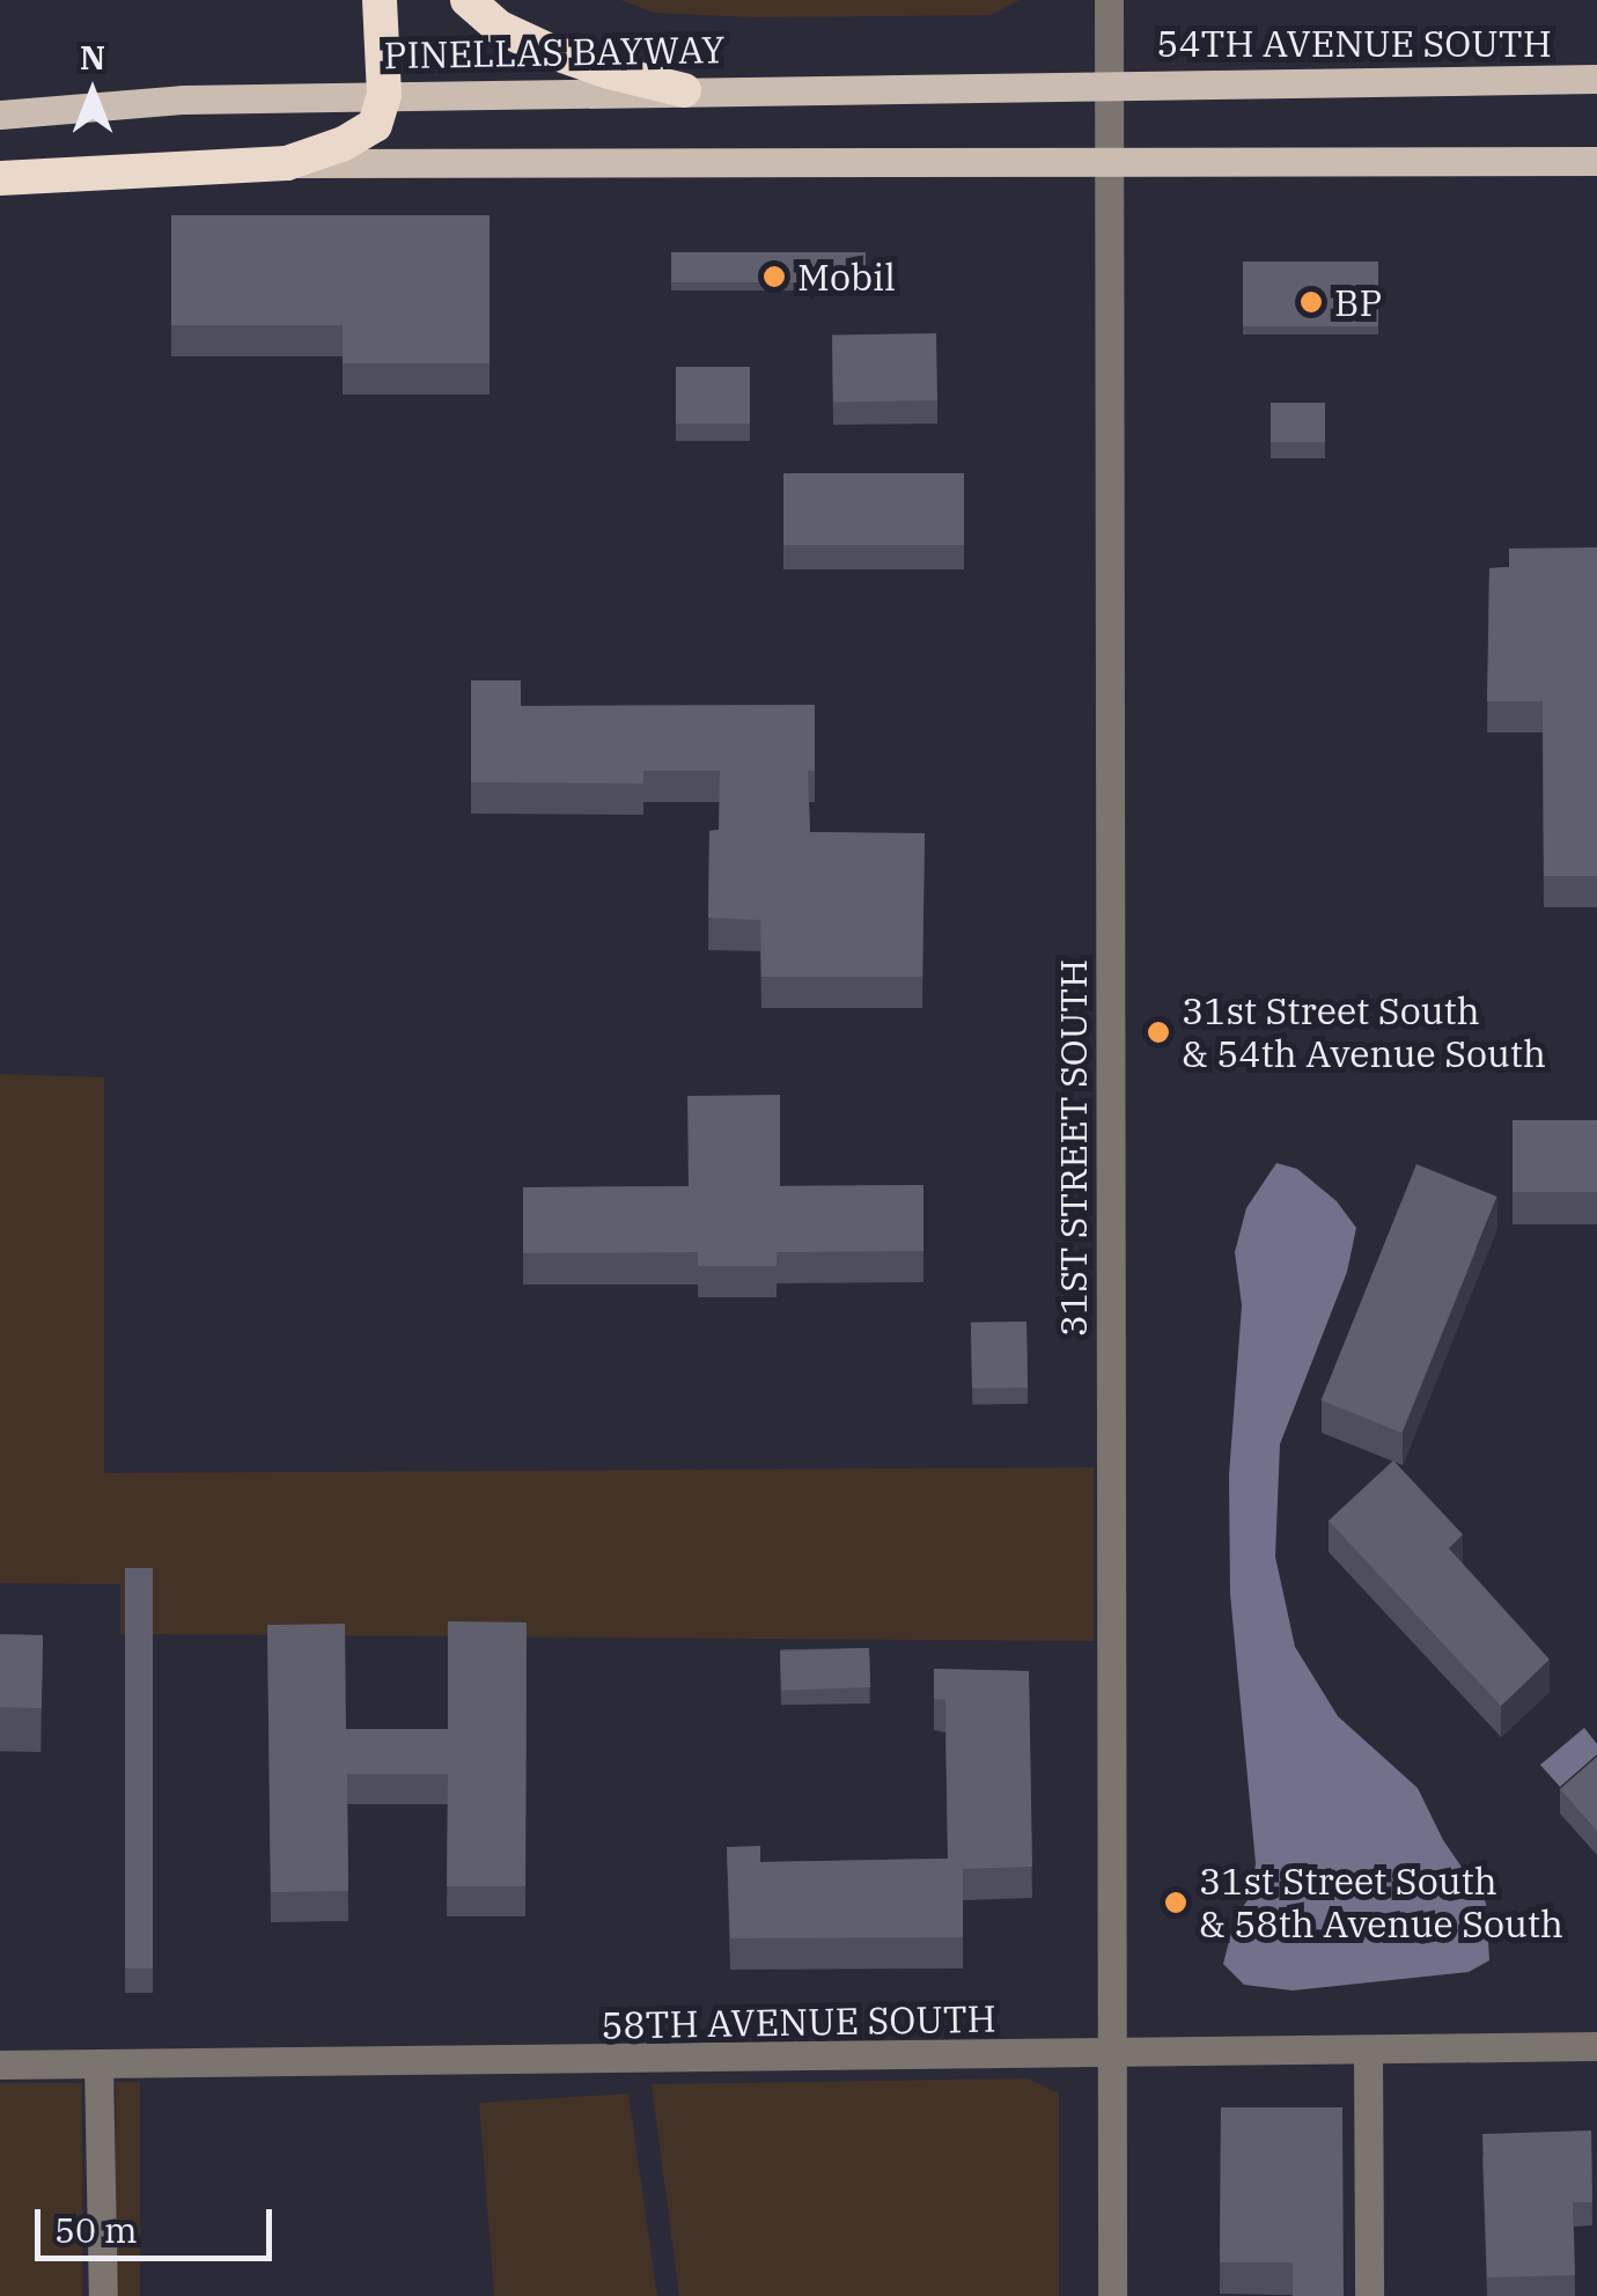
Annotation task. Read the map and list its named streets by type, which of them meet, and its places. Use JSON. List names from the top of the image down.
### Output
{
  "streets": {
    "main road": ["54TH AVENUE SOUTH", "PINELLAS BAYWAY"],
    "street": ["31ST STREET SOUTH", "58TH AVENUE SOUTH"]
  },
  "crossings": [
    ["54TH AVENUE SOUTH", "PINELLAS BAYWAY"],
    ["54TH AVENUE SOUTH", "31ST STREET SOUTH"],
    ["PINELLAS BAYWAY", "31ST STREET SOUTH"],
    ["31ST STREET SOUTH", "58TH AVENUE SOUTH"]
  ],
  "places": [
    "Mobil",
    "BP",
    "31st Street South & 54th Avenue South",
    "31st Street South & 58th Avenue South"
  ],
  "scale_bar": "50 m",
  "north": "top"
}
